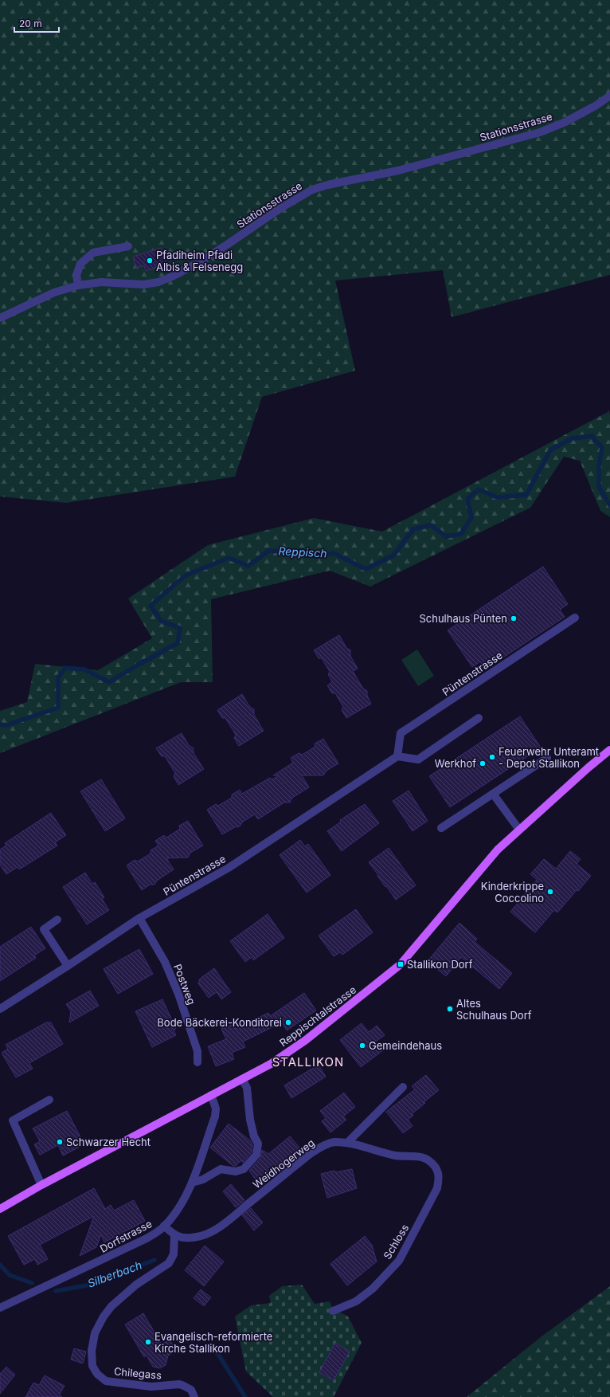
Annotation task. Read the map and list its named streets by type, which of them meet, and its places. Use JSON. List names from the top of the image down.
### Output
{
  "streets": {
    "main road": ["Reppischtalstrasse"],
    "street": [
      "Stationsstrasse",
      "Püntenstrasse",
      "Postweg",
      "Weidhogerweg",
      "Dorfstrasse",
      "Schloss",
      "Chilegass"
    ]
  },
  "crossings": [
    ["Püntenstrasse", "Postweg"],
    ["Reppischtalstrasse", "Dorfstrasse"],
    ["Weidhogerweg", "Schloss"],
    ["Weidhogerweg", "Chilegass"]
  ],
  "districts": ["STALLIKON"],
  "water": ["Reppisch", "Silberbach"],
  "places": {
    "other": [
      "Pfadiheim Pfadi Albis & Felsenegg",
      "Schulhaus Pünten",
      "Feuerwehr Unteramt - Depot Stallikon",
      "Werkhof",
      "Kinderkrippe Coccolino",
      "Altes Schulhaus Dorf",
      "Bode Bäckerei-Konditorei",
      "Gemeindehaus",
      "Schwarzer Hecht",
      "Evangelisch-reformierte Kirche Stallikon"
    ],
    "transit": ["Stallikon Dorf"]
  },
  "scale_bar": "20 m"
}
